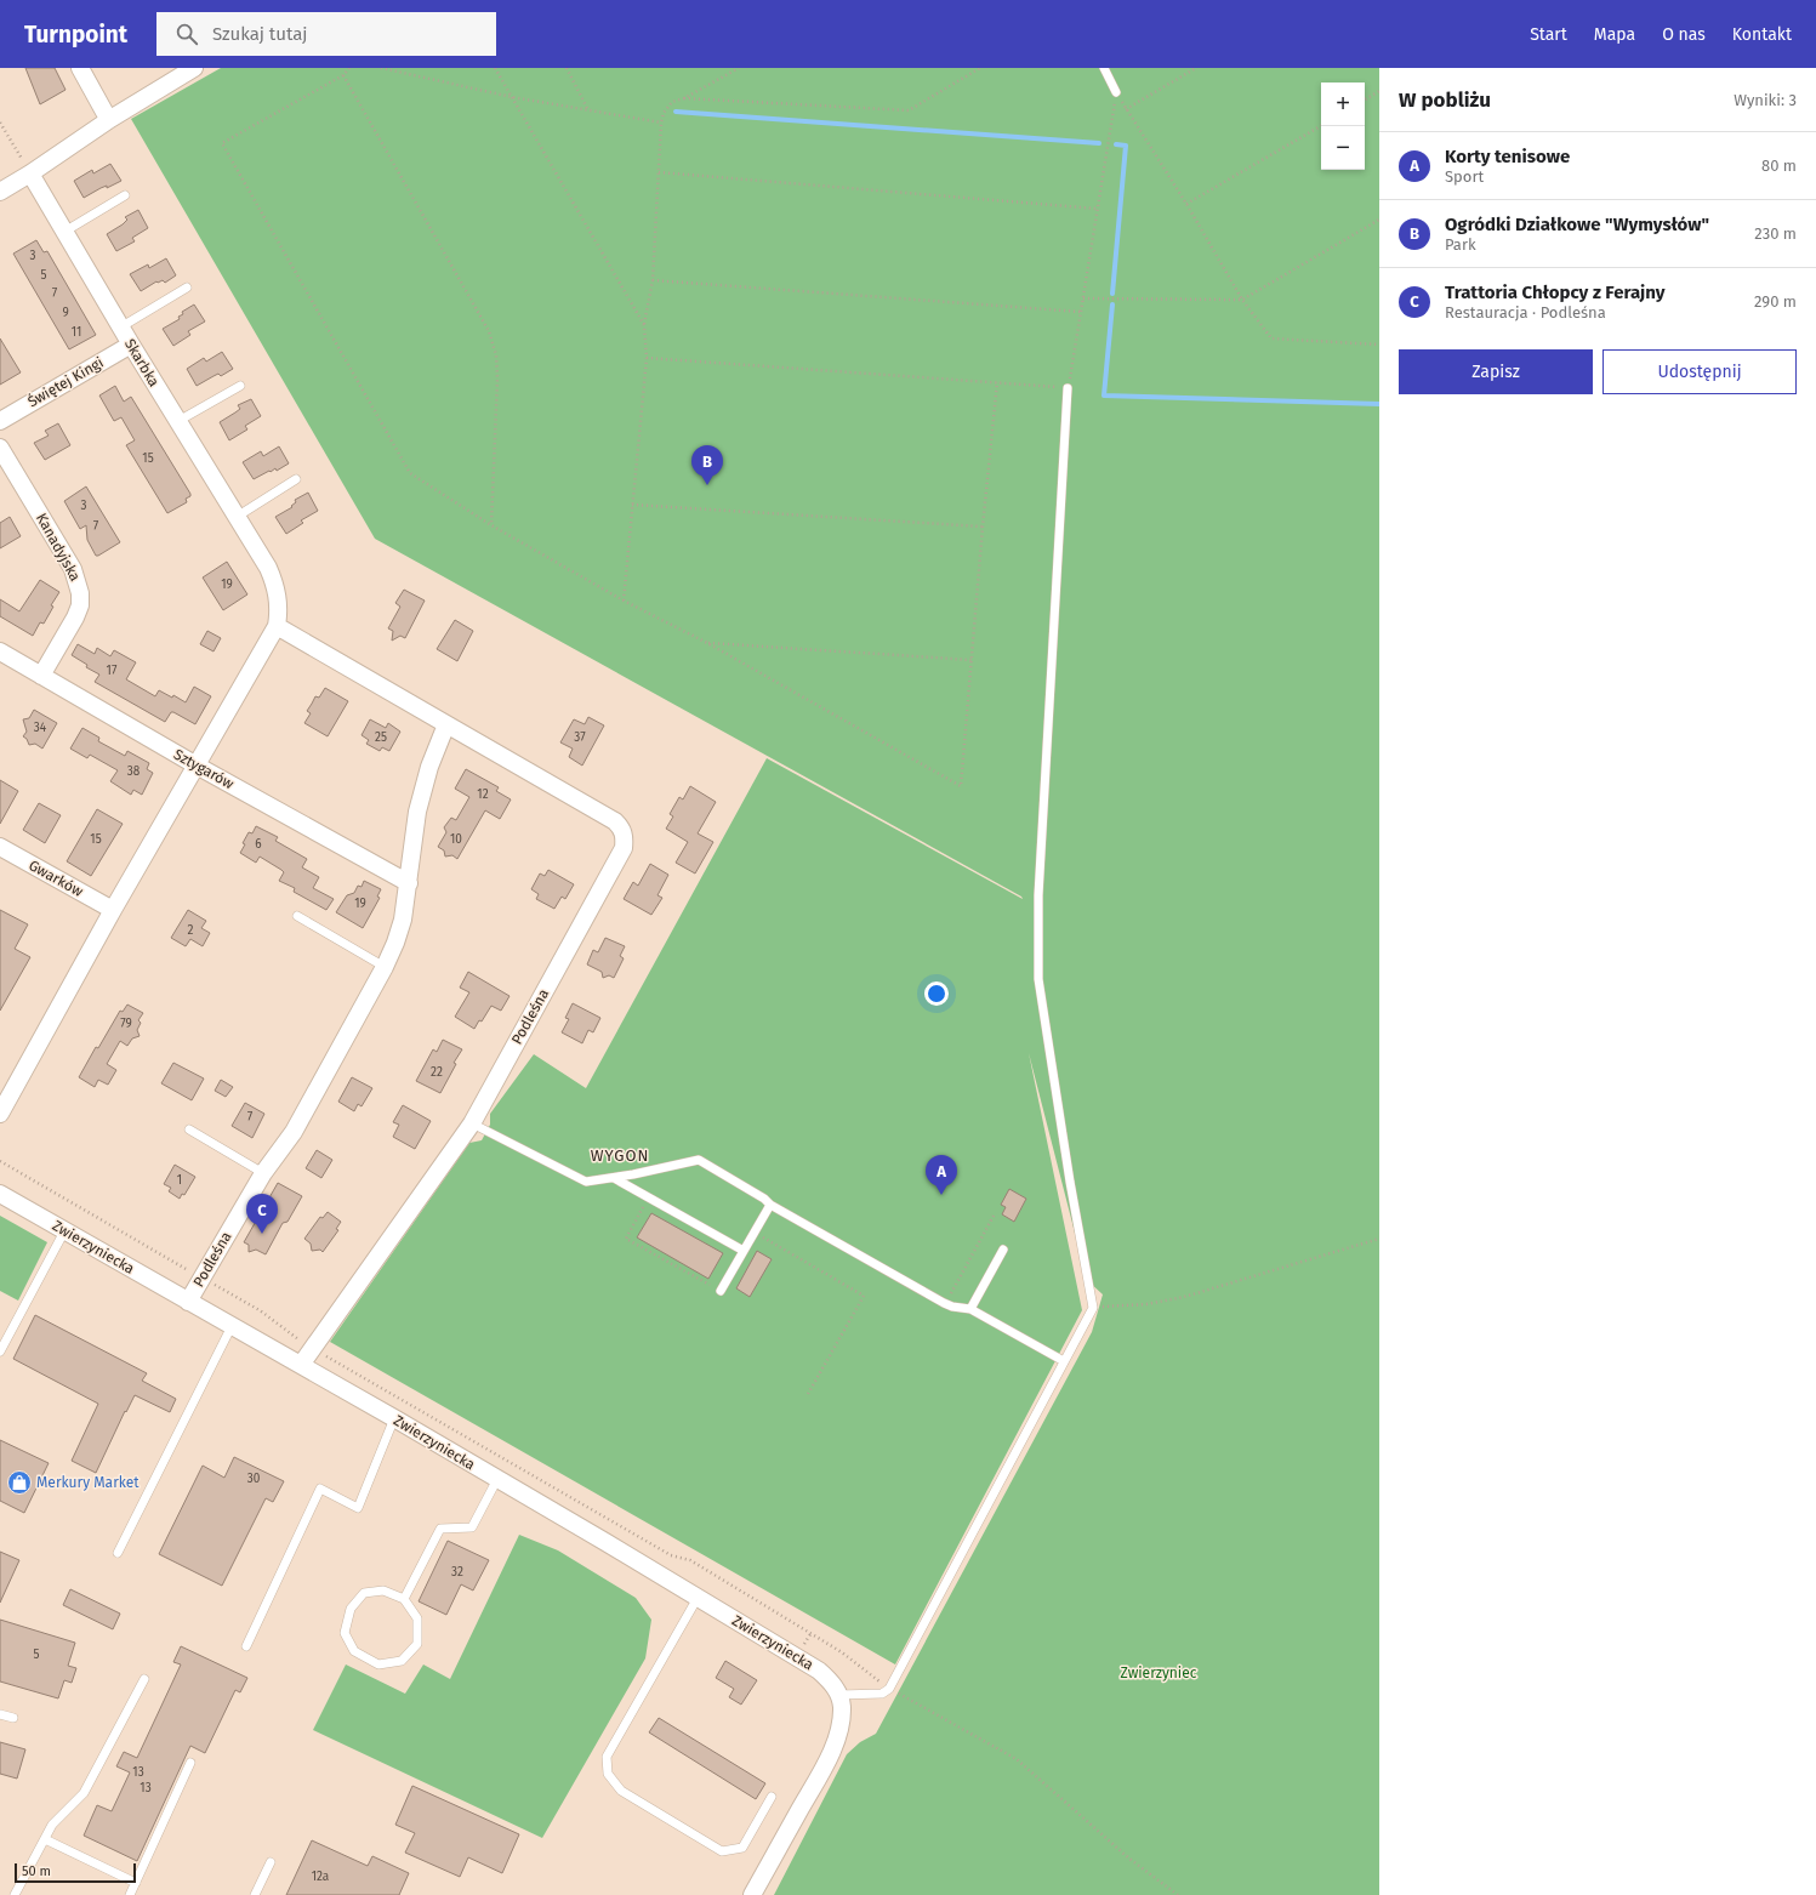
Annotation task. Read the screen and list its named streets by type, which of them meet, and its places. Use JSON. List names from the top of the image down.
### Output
{
  "streets": {
    "street": [
      "Skarbka",
      "Świętej Kingi",
      "Kanadyjska",
      "Sztygarów",
      "Gwarków",
      "Podleśna",
      "Zwierzyniecka"
    ]
  },
  "crossings": [
    ["Skarbka", "Świętej Kingi"],
    ["Kanadyjska", "Sztygarów"],
    ["Sztygarów", "Podleśna"],
    ["Podleśna", "Zwierzyniecka"]
  ],
  "districts": ["WYGON"],
  "parks": ["Zwierzyniec"],
  "places": {
    "shop": ["Merkury Market"]
  },
  "house_numbers": [
    "3",
    "5",
    "7",
    "9",
    "11",
    "15",
    "3",
    "7",
    "19",
    "17",
    "34",
    "25",
    "37",
    "38",
    "12",
    "15",
    "10",
    "6",
    "19",
    "2",
    "79",
    "22",
    "7",
    "1",
    "30",
    "32",
    "5",
    "13",
    "13",
    "12a"
  ],
  "scale_bar": "50 m",
  "page": {
    "header": "Turnpoint",
    "search": "Szukaj tutaj",
    "nav": [
      "Start",
      "Mapa",
      "O nas",
      "Kontakt"
    ],
    "heading": ["W pobliżu", "Wyniki: 3"],
    "map_buttons": ["+", "−"],
    "list": [
      {
        "mark": "A",
        "name": "Korty tenisowe",
        "note": "Sport",
        "value": "80 m"
      },
      {
        "mark": "B",
        "name": "Ogródki Działkowe \"Wymysłów\"",
        "note": "Park",
        "value": "230 m"
      },
      {
        "mark": "C",
        "name": "Trattoria Chłopcy z Ferajny",
        "note": "Restauracja · Podleśna",
        "value": "290 m"
      }
    ],
    "buttons": ["Zapisz", "Udostępnij"],
    "pins": ["B", "A", "C"],
    "scale": "50 m"
  }
}
